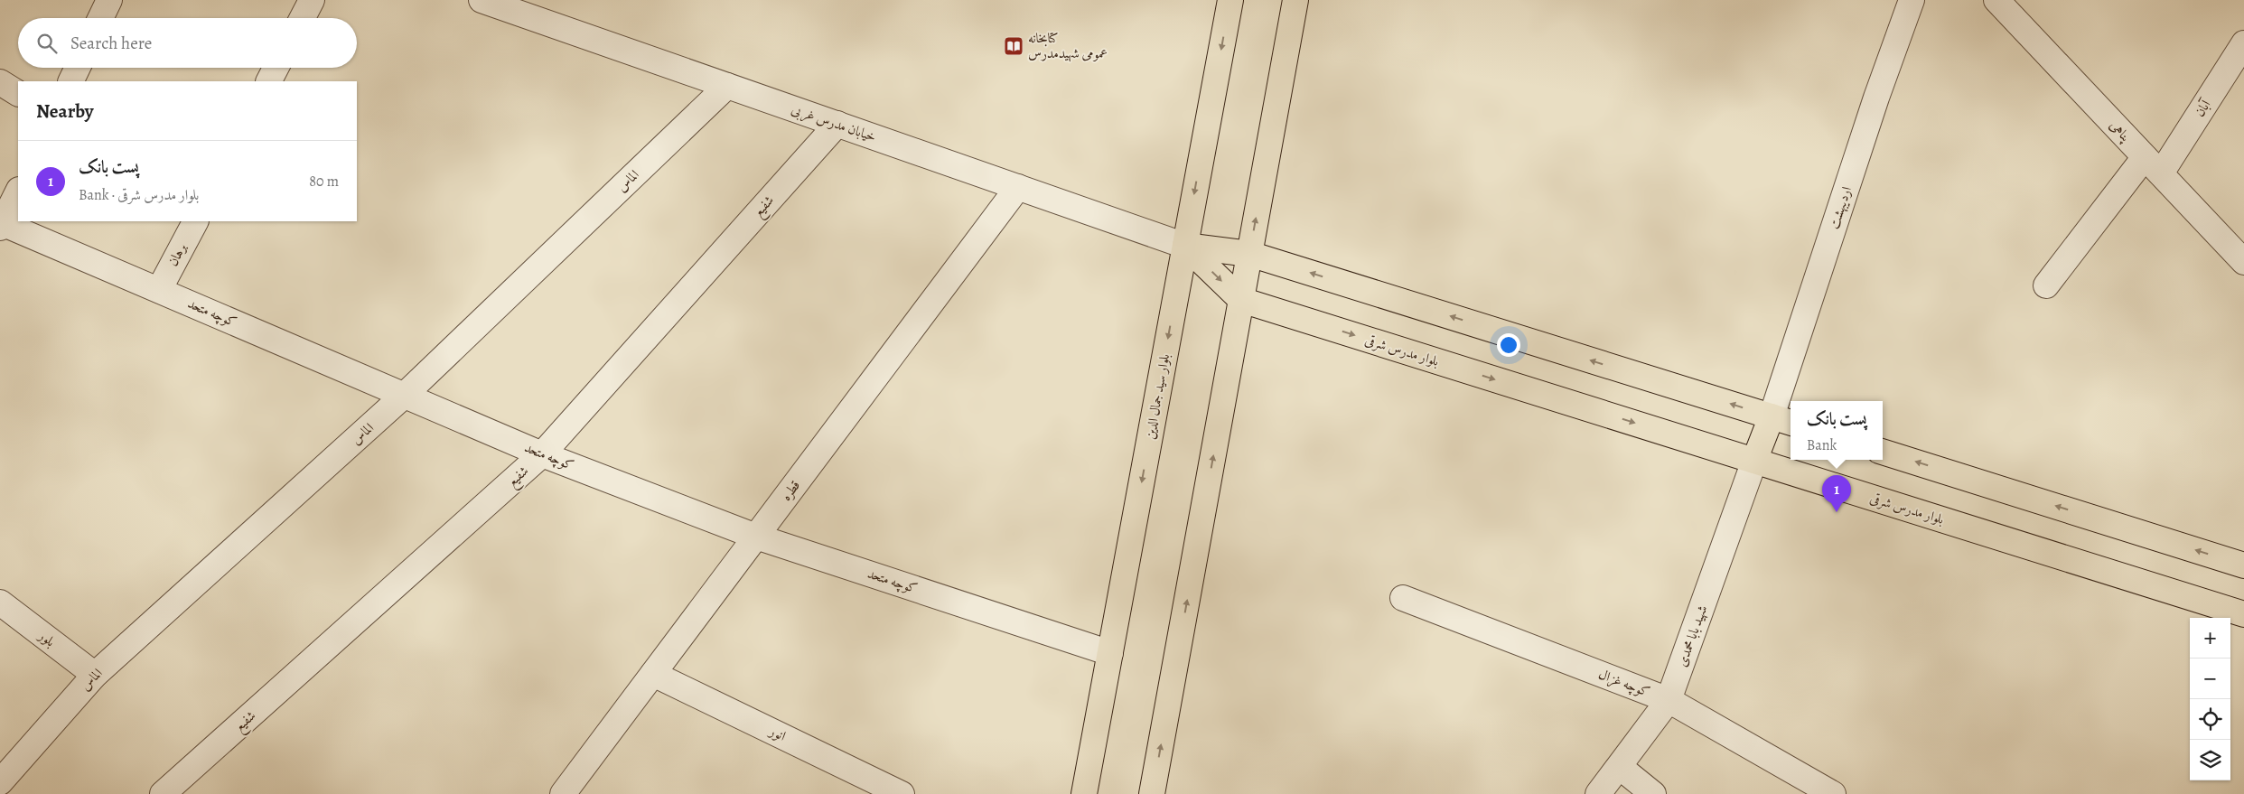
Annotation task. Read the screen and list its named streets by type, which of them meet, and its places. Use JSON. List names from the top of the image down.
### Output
{
  "streets": {
    "main road": ["بلوار مدرس شرقی", "بلوار سید جمال الدین"],
    "street": [
      "آبان",
      "خیابان مدرس غربی",
      "پناهی",
      "الماس",
      "شفیع",
      "اردیبهشت",
      "برهان",
      "کوچه متحد",
      "قطره",
      "شهید بابا محمدی",
      "بلور",
      "کوچه غزال",
      "انور"
    ]
  },
  "crossings": [
    ["آبان", "پناهی"],
    ["خیابان مدرس غربی", "الماس"],
    ["خیابان مدرس غربی", "شفیع"],
    ["خیابان مدرس غربی", "بلوار مدرس شرقی"],
    ["خیابان مدرس غربی", "بلوار سید جمال الدین"],
    ["خیابان مدرس غربی", "قطره"],
    ["الماس", "کوچه متحد"],
    ["الماس", "بلور"],
    ["شفیع", "کوچه متحد"],
    ["برهان", "کوچه متحد"],
    ["کوچه متحد", "بلوار سید جمال الدین"],
    ["کوچه متحد", "قطره"],
    ["بلوار مدرس شرقی", "بلوار سید جمال الدین"],
    ["بلوار مدرس شرقی", "شهید بابا محمدی"],
    ["قطره", "انور"],
    ["شهید بابا محمدی", "کوچه غزال"]
  ],
  "places": {
    "library": ["کتابخانه عمومی شهیدمدرس"]
  },
  "page": {
    "search": "Search here",
    "heading": "Nearby",
    "list": [
      {
        "mark": "1",
        "name": "پست بانک",
        "note": "Bank · بلوار مدرس شرقی",
        "value": "80 m"
      }
    ],
    "popup": ["پست بانک", "Bank"],
    "pins": "1",
    "map_buttons": ["+", "−"]
  }
}
